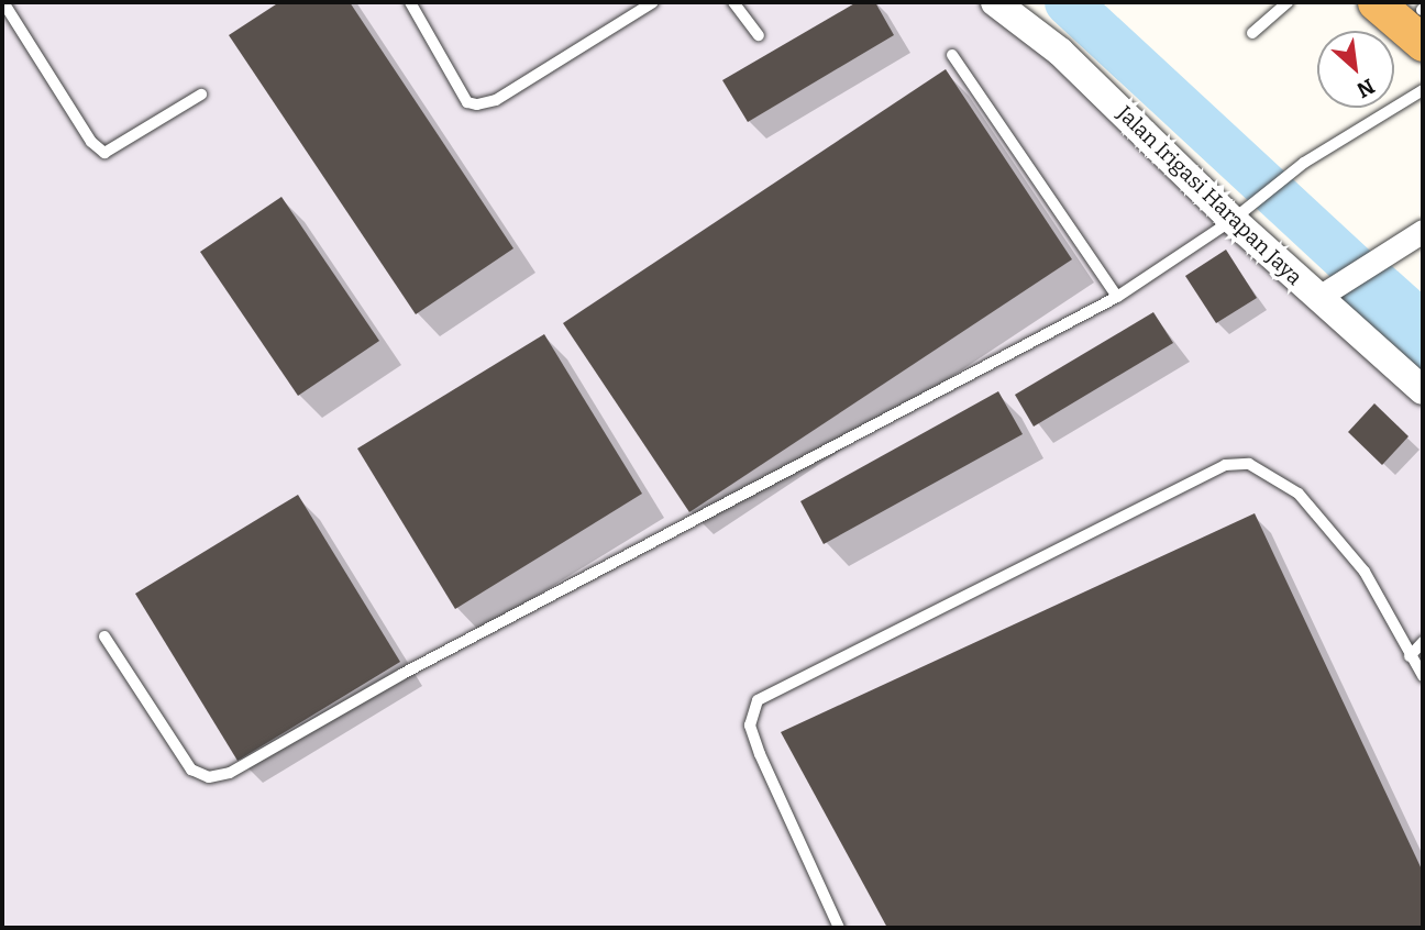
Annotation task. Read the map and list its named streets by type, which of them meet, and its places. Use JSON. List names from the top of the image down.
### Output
{
  "streets": {
    "street": ["Jalan Irigasi Harapan Jaya"]
  },
  "north": "bottom right"
}
